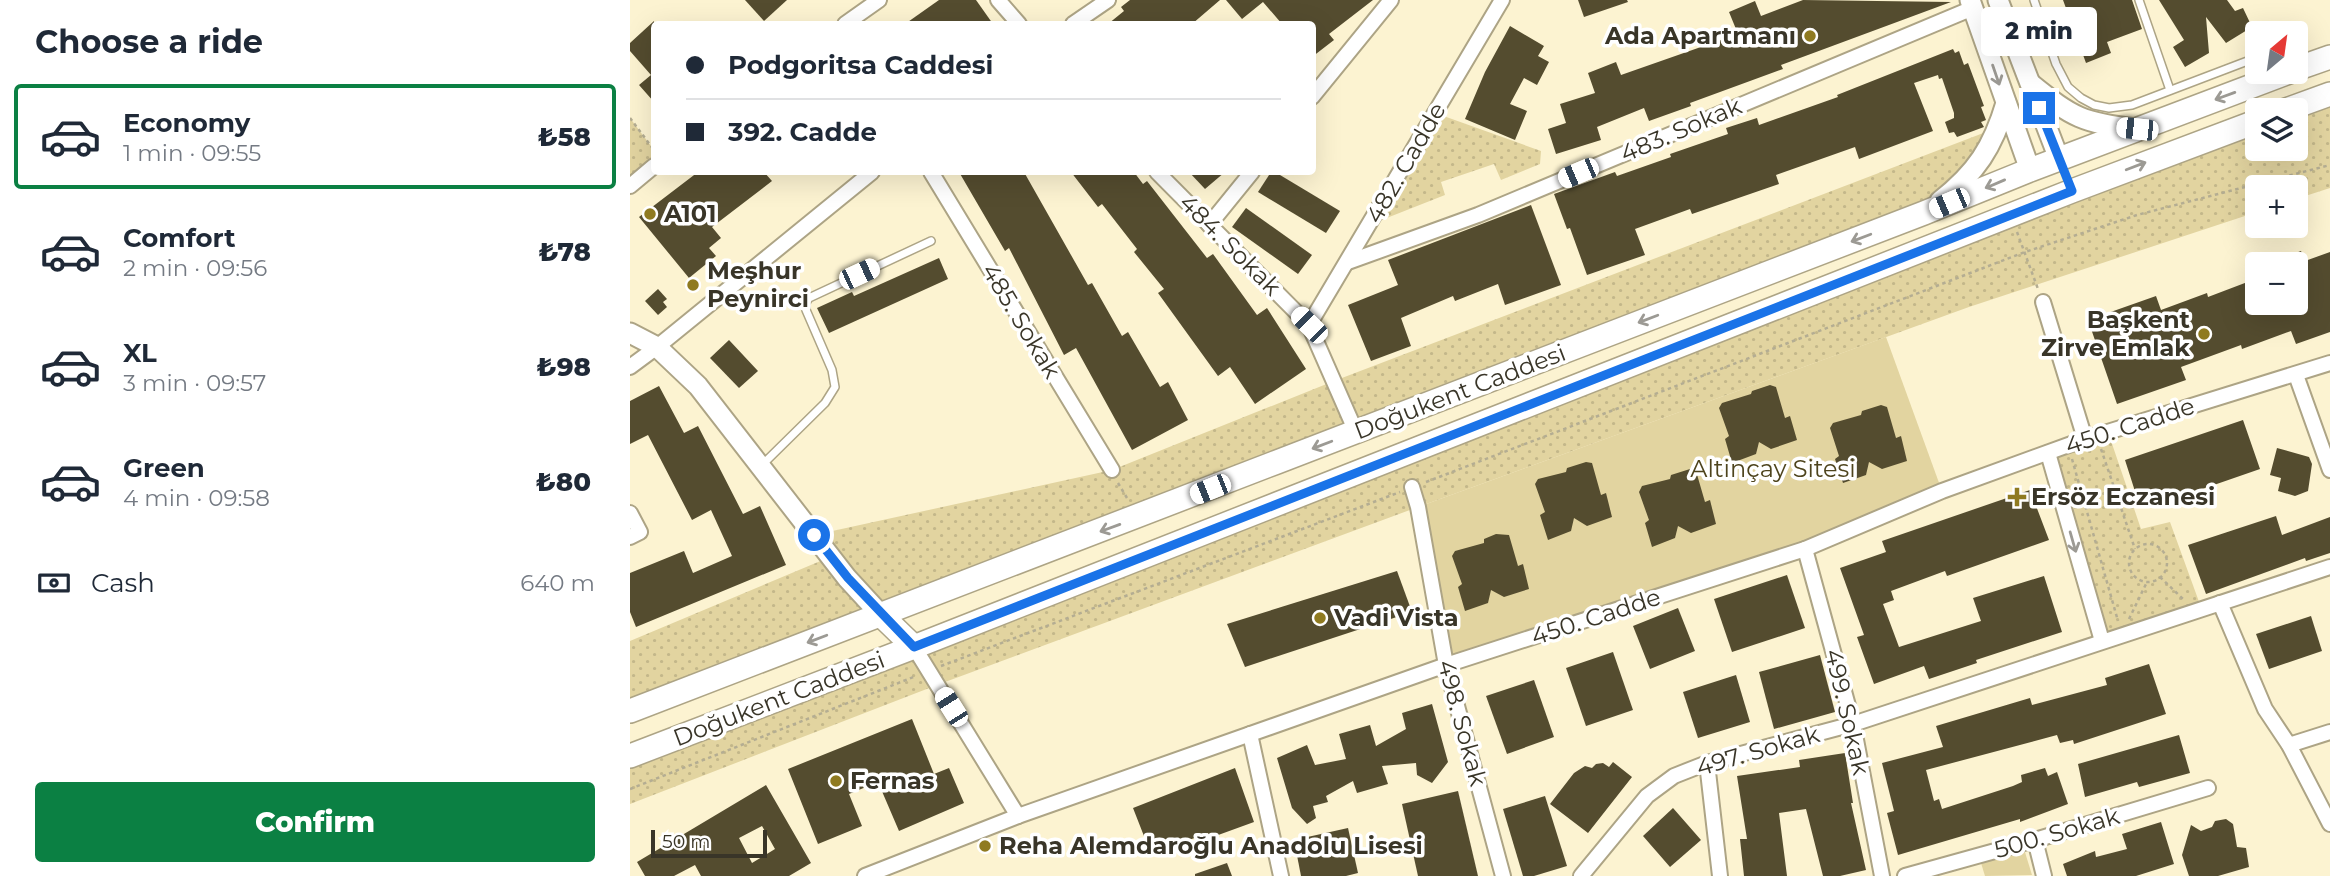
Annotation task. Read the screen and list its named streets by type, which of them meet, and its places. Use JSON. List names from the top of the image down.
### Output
{
  "streets": {
    "main road": ["Doğukent Caddesi"],
    "street": [
      "483. Sokak",
      "482. Cadde",
      "484. Sokak",
      "485. Sokak",
      "450. Cadde",
      "499. Sokak",
      "498. Sokak",
      "497. Sokak",
      "500. Sokak"
    ]
  },
  "crossings": [
    ["483. Sokak", "482. Cadde"],
    ["482. Cadde", "484. Sokak"],
    ["484. Sokak", "Doğukent Caddesi"],
    ["450. Cadde", "499. Sokak"],
    ["450. Cadde", "498. Sokak"],
    ["499. Sokak", "497. Sokak"]
  ],
  "parks": ["Altinçay Sitesi"],
  "places": {
    "other": [
      "Ada Apartmanı",
      "A101",
      "Meşhur Peynirci",
      "Başkent Zirve Emlak",
      "Vadi Vista",
      "Fernas",
      "Reha Alemdaroğlu Anadolu Lisesi"
    ],
    "health": ["Ersöz Eczanesi"]
  },
  "scale_bar": "50 m",
  "north": "top right",
  "page": {
    "heading": "Choose a ride",
    "bubble": "2 min",
    "map_buttons": ["+", "−"],
    "banner": ["Podgoritsa Caddesi", "392. Cadde"],
    "list": [
      {
        "name": "Economy",
        "note": "1 min · 09:55",
        "value": "₺58"
      },
      {
        "name": "Comfort",
        "note": "2 min · 09:56",
        "value": "₺78"
      },
      {
        "name": "XL",
        "note": "3 min · 09:57",
        "value": "₺98"
      },
      {
        "name": "Green",
        "note": "4 min · 09:58",
        "value": "₺80"
      }
    ],
    "pay": ["Cash", "640 m"],
    "buttons": "Confirm",
    "scale": "50 m"
  }
}
